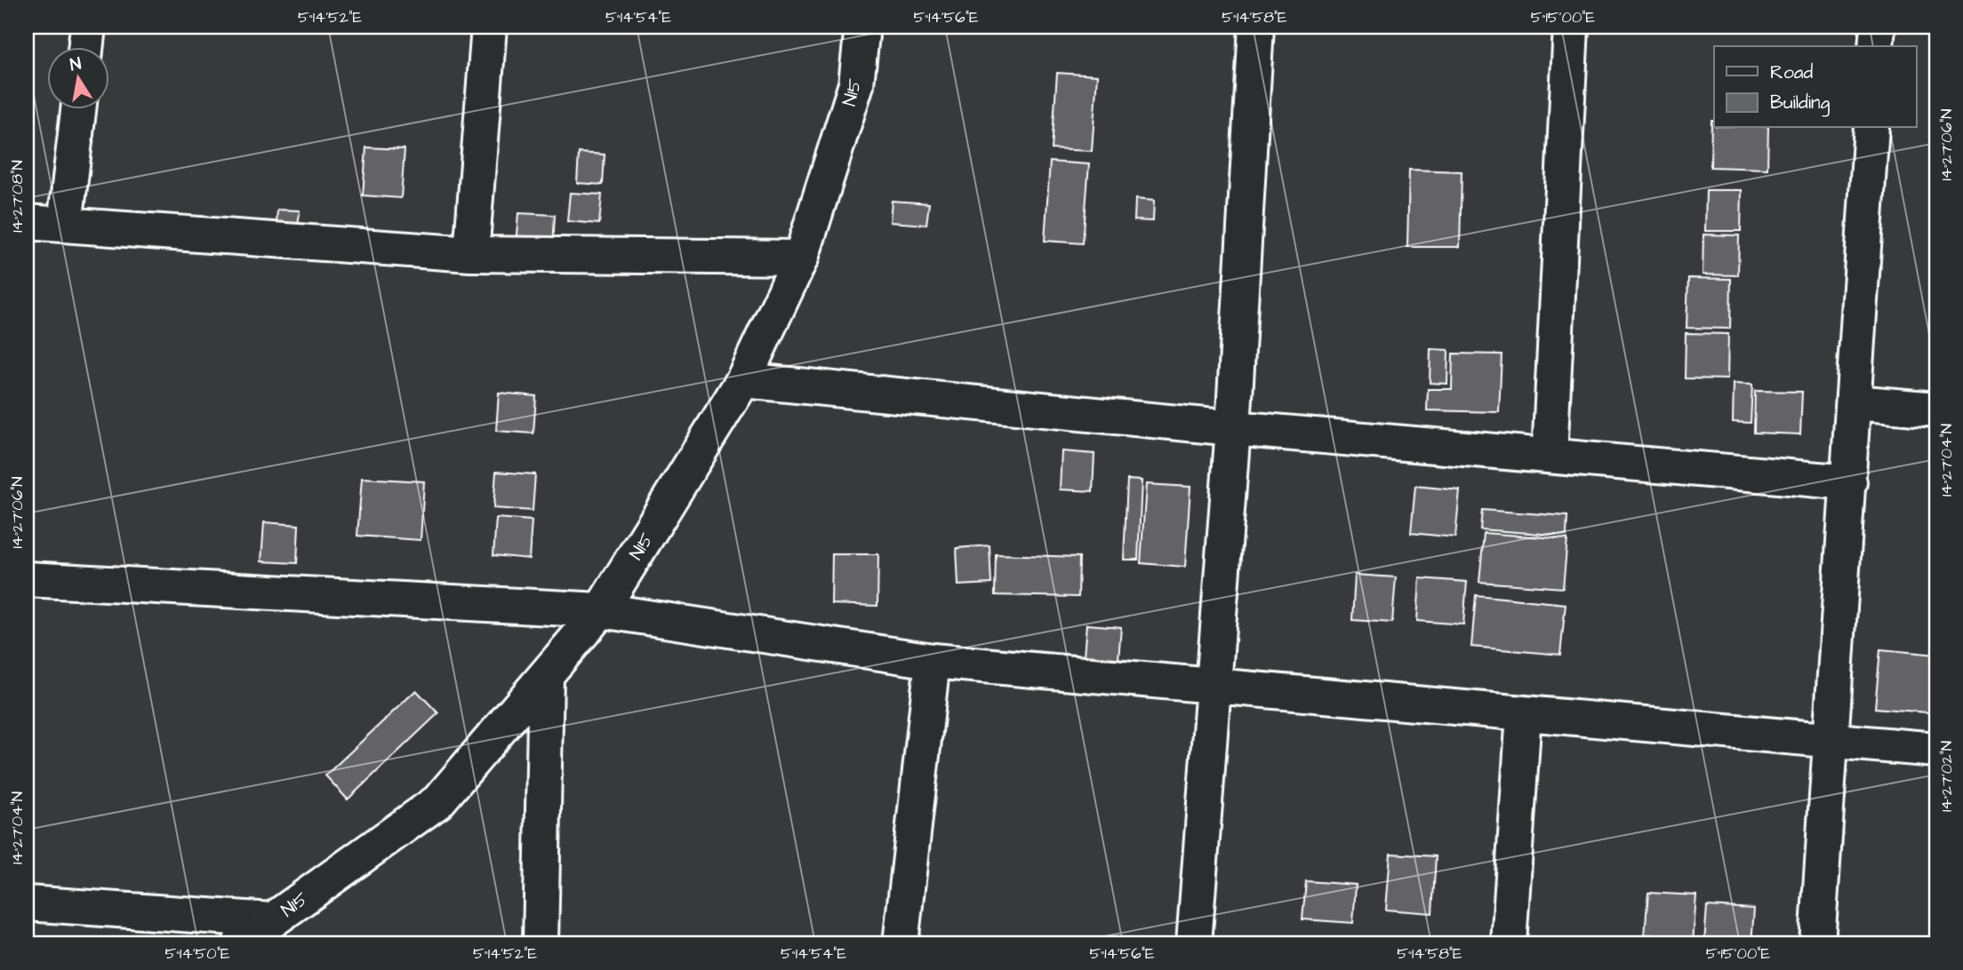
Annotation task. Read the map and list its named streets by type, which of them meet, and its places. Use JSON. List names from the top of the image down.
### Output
{
  "streets": {
    "street": ["N15"]
  },
  "legend": ["Road", "Building"],
  "north": "top",
  "coordinates": [
    "5°14'52\"E",
    "5°14'54\"E",
    "5°14'56\"E",
    "5°14'58\"E",
    "5°15'00\"E",
    "14°27'06\"N",
    "14°27'08\"N",
    "14°27'04\"N",
    "14°27'02\"N",
    "5°14'50\"E"
  ]
}
